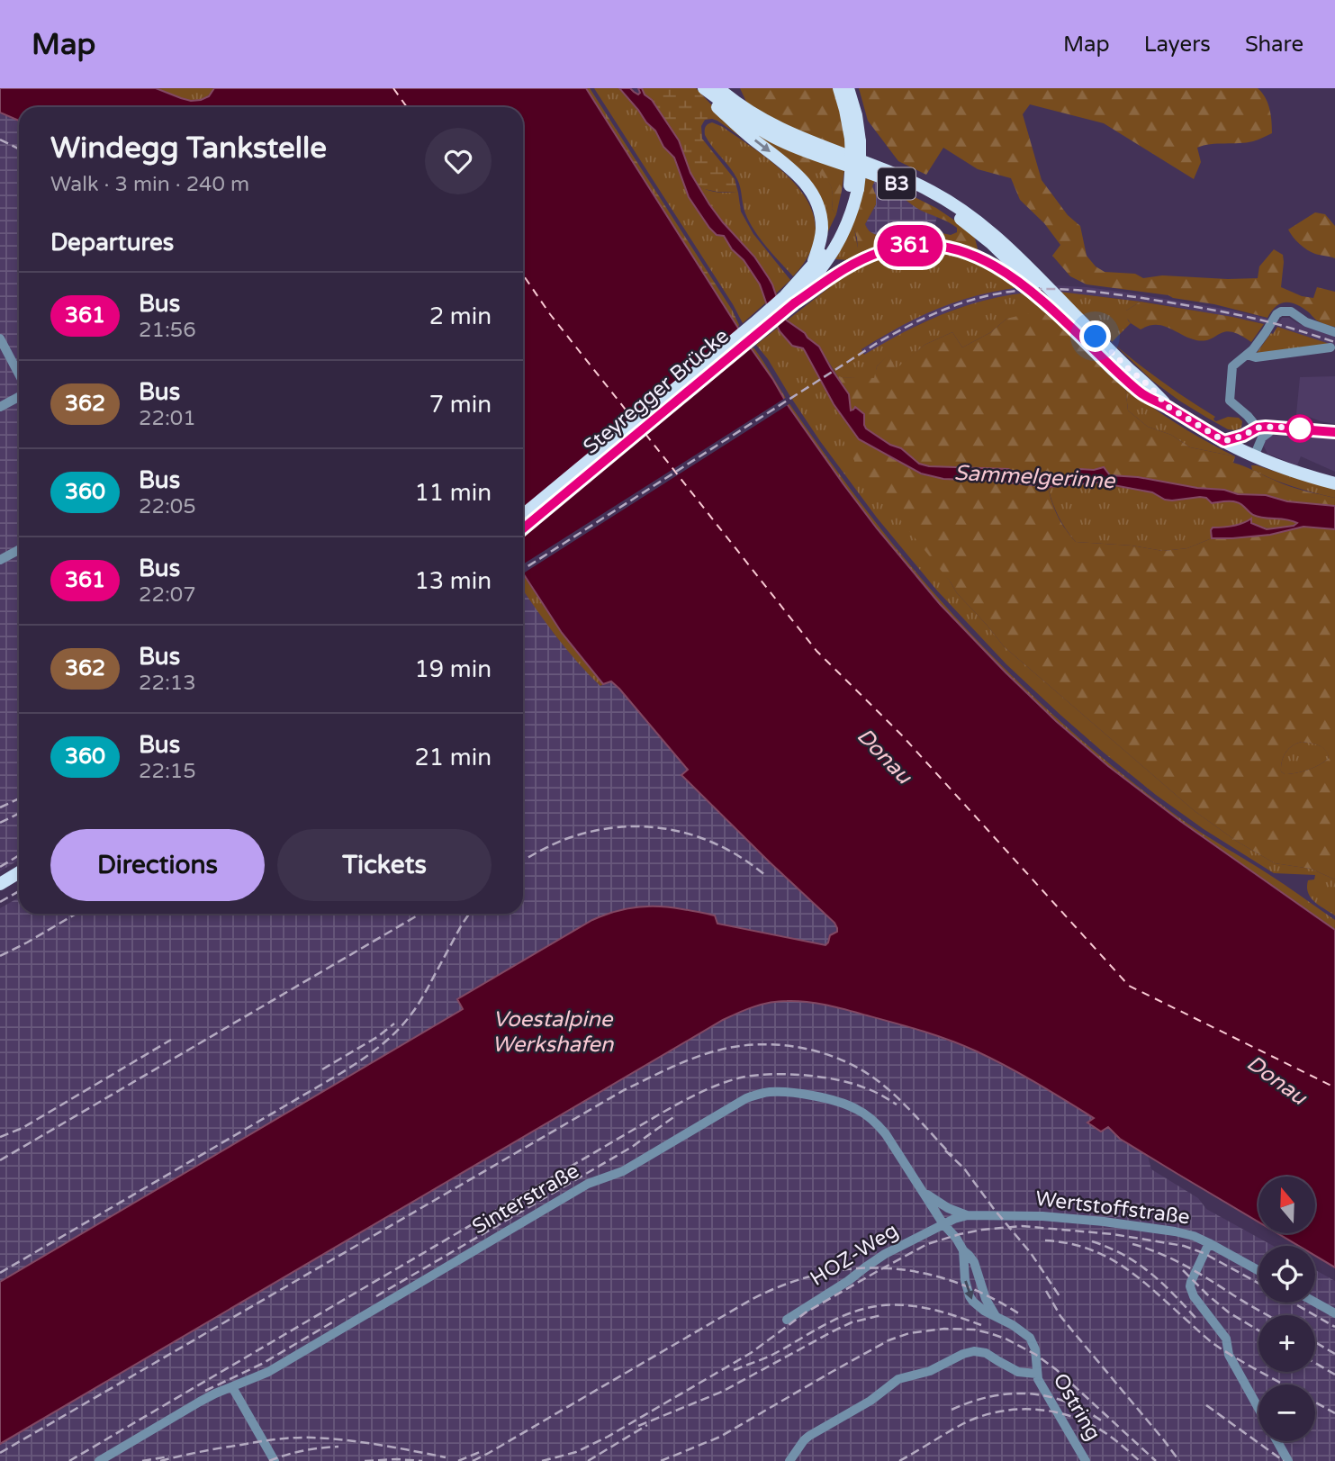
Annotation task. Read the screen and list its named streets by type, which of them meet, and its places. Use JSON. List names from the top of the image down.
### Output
{
  "streets": {
    "main road": ["B3", "Steyregger Brücke"],
    "street": [
      "Sinterstraße",
      "Wertstoffstraße",
      "HOZ-Weg",
      "Ostring"
    ]
  },
  "crossings": [
    ["B3", "Steyregger Brücke"],
    ["Sinterstraße", "Wertstoffstraße"],
    ["Sinterstraße", "HOZ-Weg"],
    ["Sinterstraße", "Ostring"],
    ["Wertstoffstraße", "HOZ-Weg"],
    ["Wertstoffstraße", "Ostring"],
    ["HOZ-Weg", "Ostring"]
  ],
  "water": ["Sammelgerinne", "Donau", "Voestalpine Werkshafen"],
  "lines": ["bus line 361"],
  "north": "top",
  "page": {
    "header": "Map",
    "nav": ["Map", "Layers", "Share"],
    "on_map": "361",
    "heading": [
      ["Windegg Tankstelle", "Walk · 3 min · 240 m"],
      "Departures"
    ],
    "list": [
      {
        "mark": "361",
        "name": "Bus",
        "note": "21:56",
        "value": "2 min"
      },
      {
        "mark": "362",
        "name": "Bus",
        "note": "22:01",
        "value": "7 min"
      },
      {
        "mark": "360",
        "name": "Bus",
        "note": "22:05",
        "value": "11 min"
      },
      {
        "mark": "361",
        "name": "Bus",
        "note": "22:07",
        "value": "13 min"
      },
      {
        "mark": "362",
        "name": "Bus",
        "note": "22:13",
        "value": "19 min"
      },
      {
        "mark": "360",
        "name": "Bus",
        "note": "22:15",
        "value": "21 min"
      }
    ],
    "buttons": ["Directions", "Tickets"],
    "map_buttons": ["+", "−"]
  }
}
